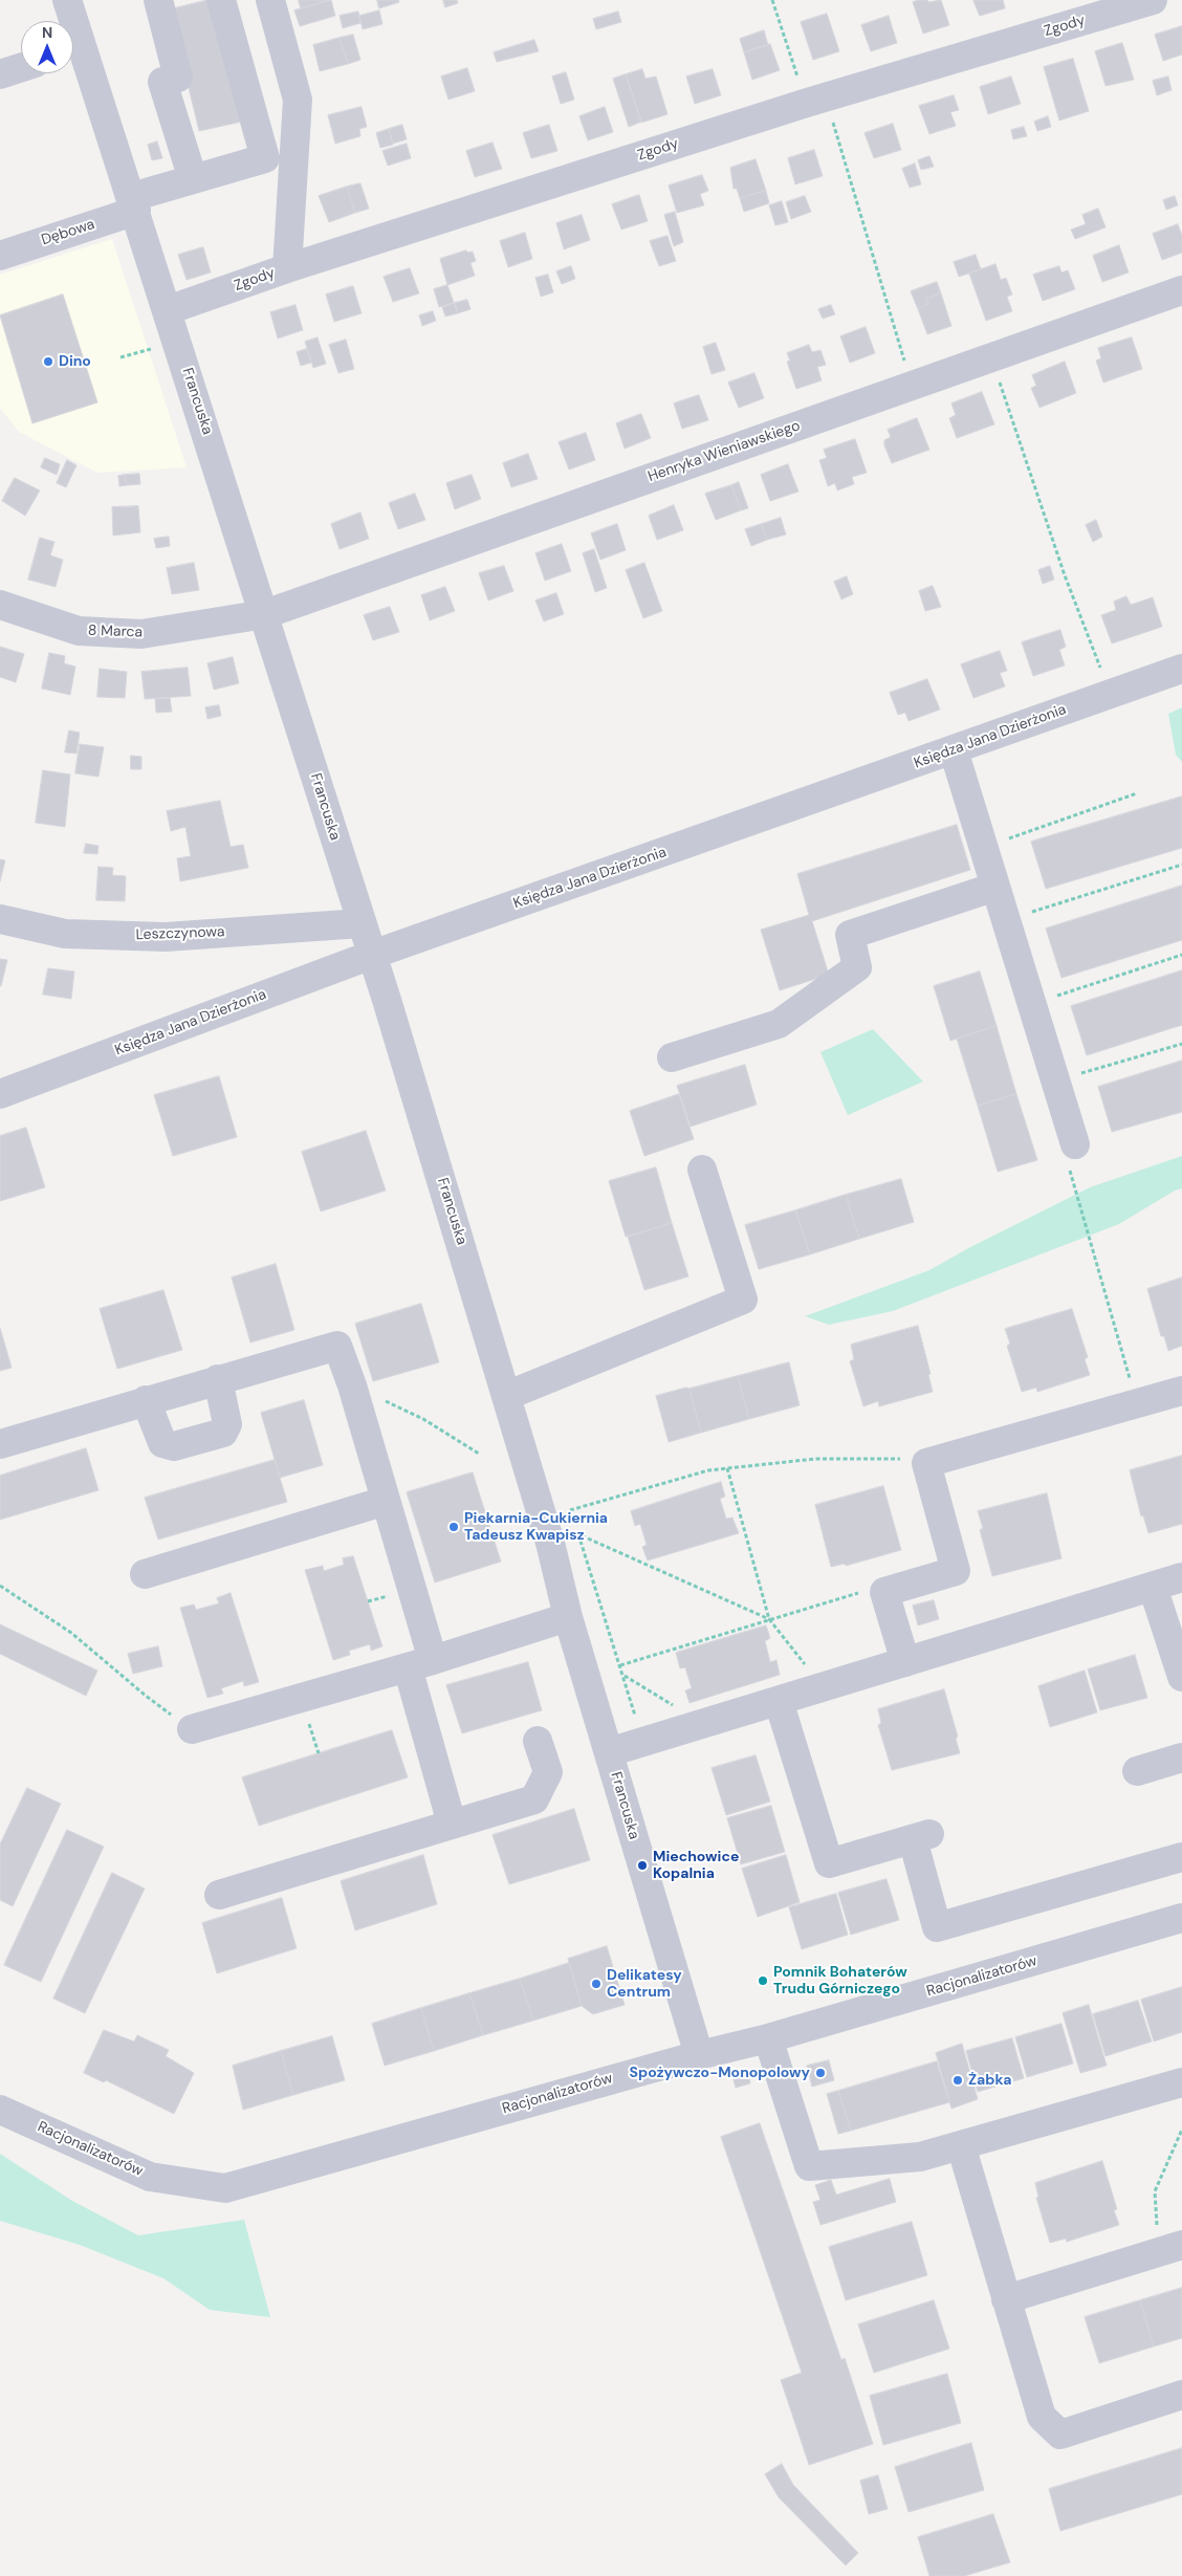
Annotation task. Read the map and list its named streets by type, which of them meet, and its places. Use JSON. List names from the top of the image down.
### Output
{
  "streets": {
    "street": [
      "Zgody",
      "Dębowa",
      "Francuska",
      "Henryka Wieniawskiego",
      "8 Marca",
      "Księdza Jana Dzierżonia",
      "Leszczynowa",
      "Racjonalizatorów"
    ]
  },
  "crossings": [
    ["Zgody", "Francuska"],
    ["Dębowa", "Francuska"],
    ["Francuska", "Henryka Wieniawskiego"],
    ["Francuska", "8 Marca"],
    ["Francuska", "Księdza Jana Dzierżonia"],
    ["Francuska", "Leszczynowa"],
    ["Francuska", "Racjonalizatorów"],
    ["Henryka Wieniawskiego", "8 Marca"]
  ],
  "places": [
    "Dino",
    "Piekarnia-Cukiernia Tadeusz Kwapisz",
    "Miechowice Kopalnia",
    "Pomnik Bohaterów Trudu Górniczego",
    "Delikatesy Centrum",
    "Spożywczo-Monopolowy",
    "Żabka"
  ],
  "north": "top"
}
